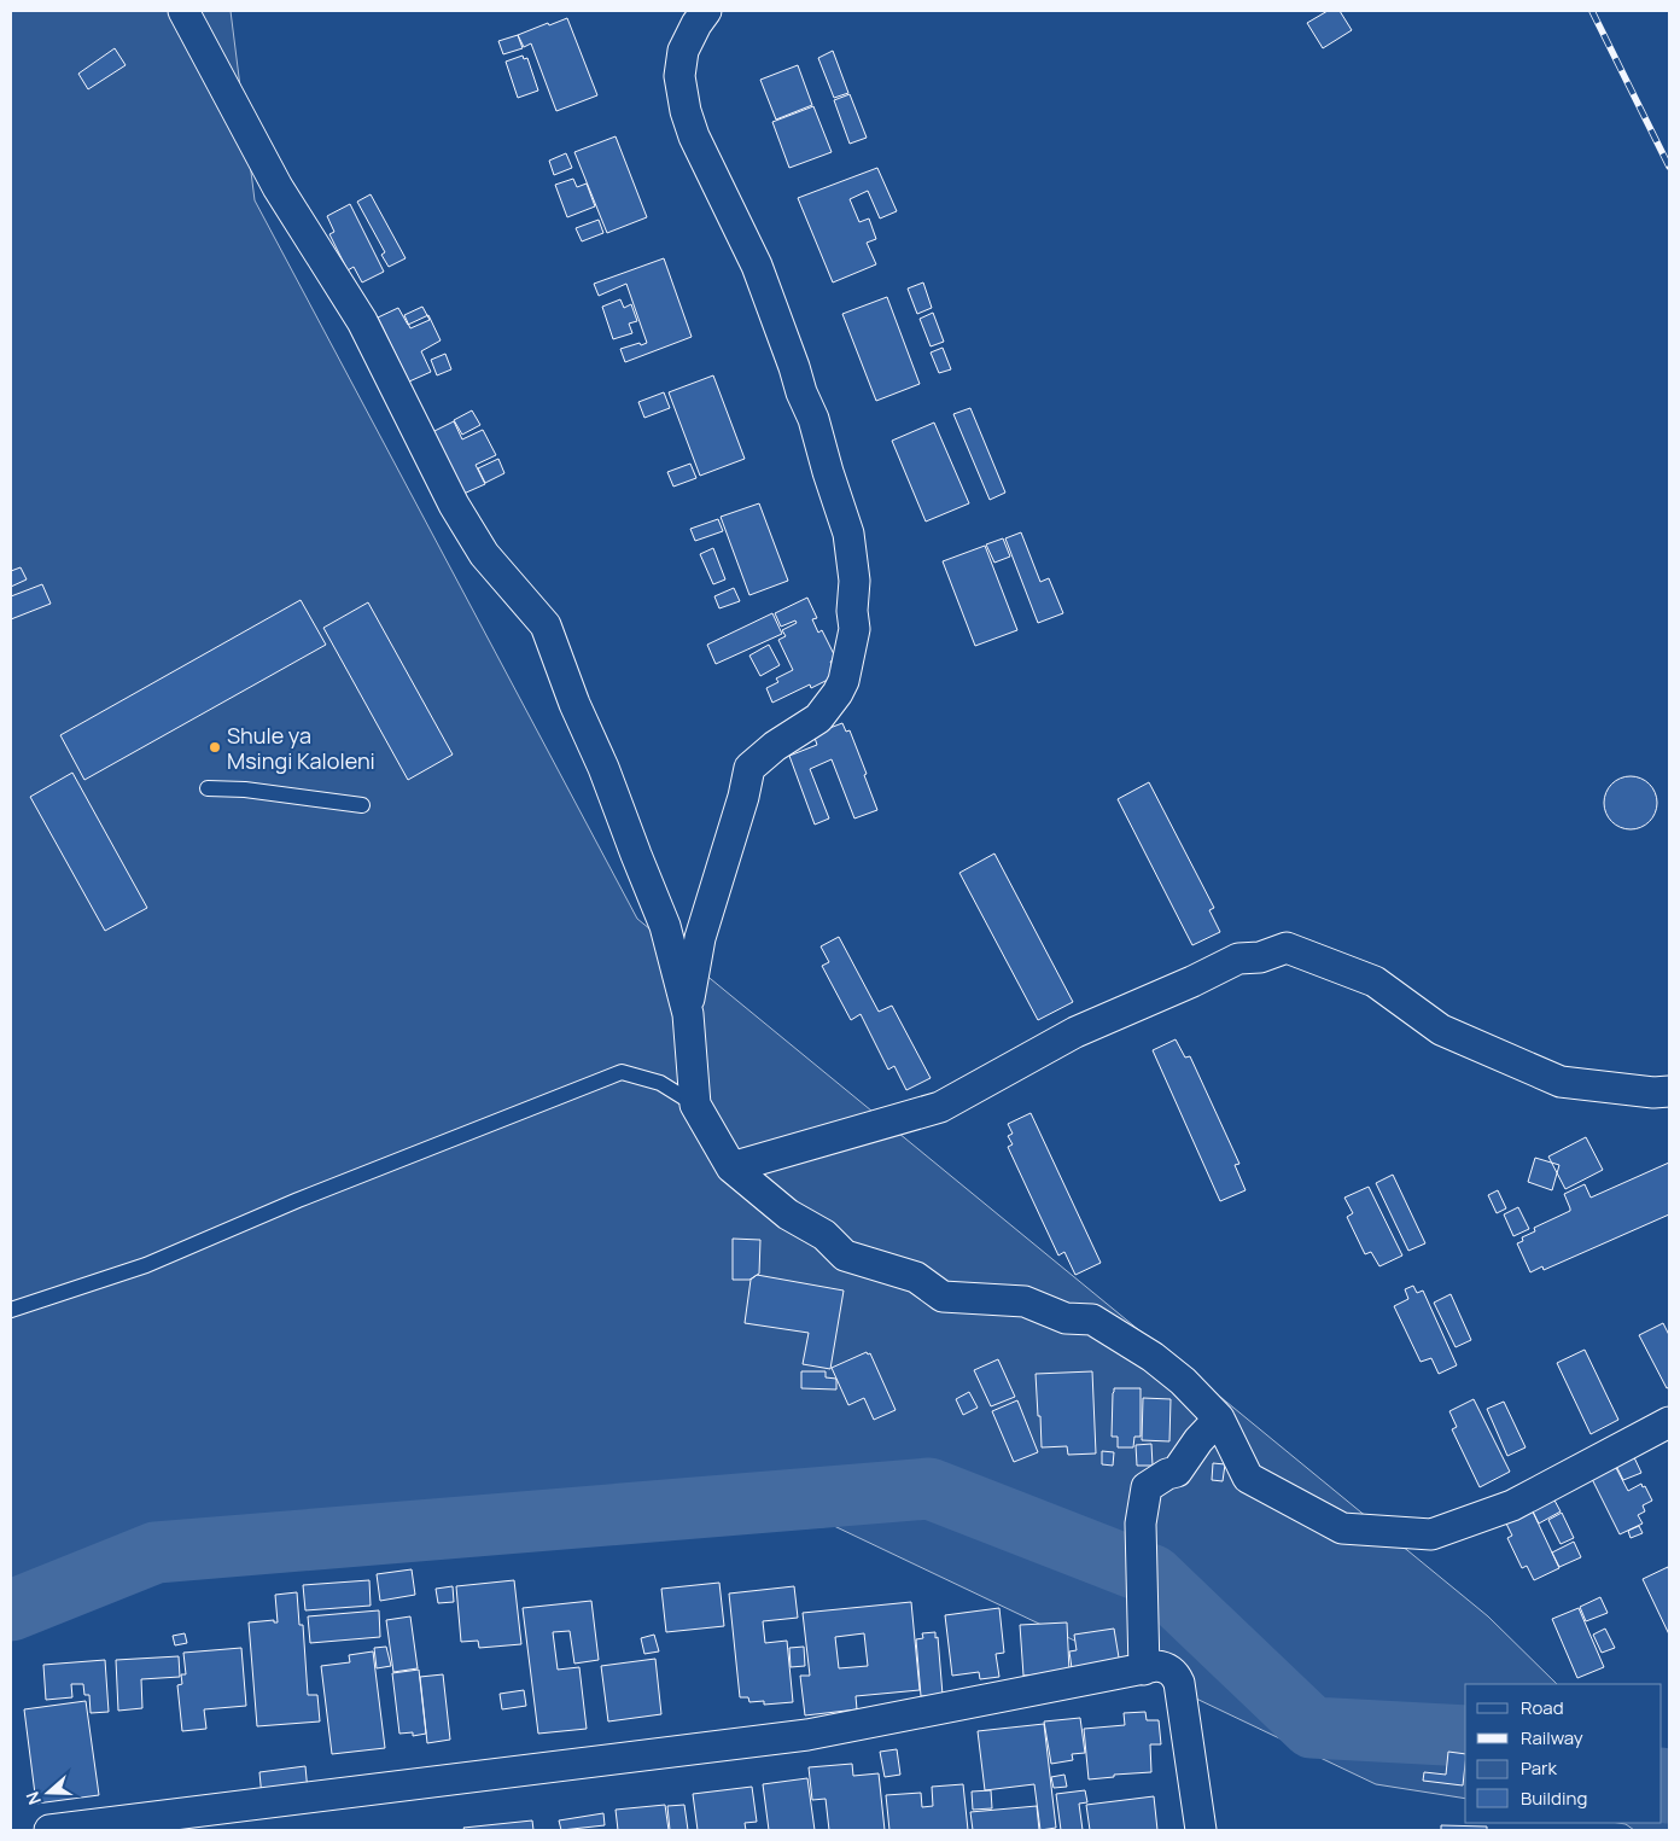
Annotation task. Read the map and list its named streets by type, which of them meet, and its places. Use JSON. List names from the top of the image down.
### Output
{
  "places": ["Shule ya Msingi Kaloleni"],
  "legend": [
    "Road",
    "Railway",
    "Park",
    "Building"
  ],
  "north": "left"
}
